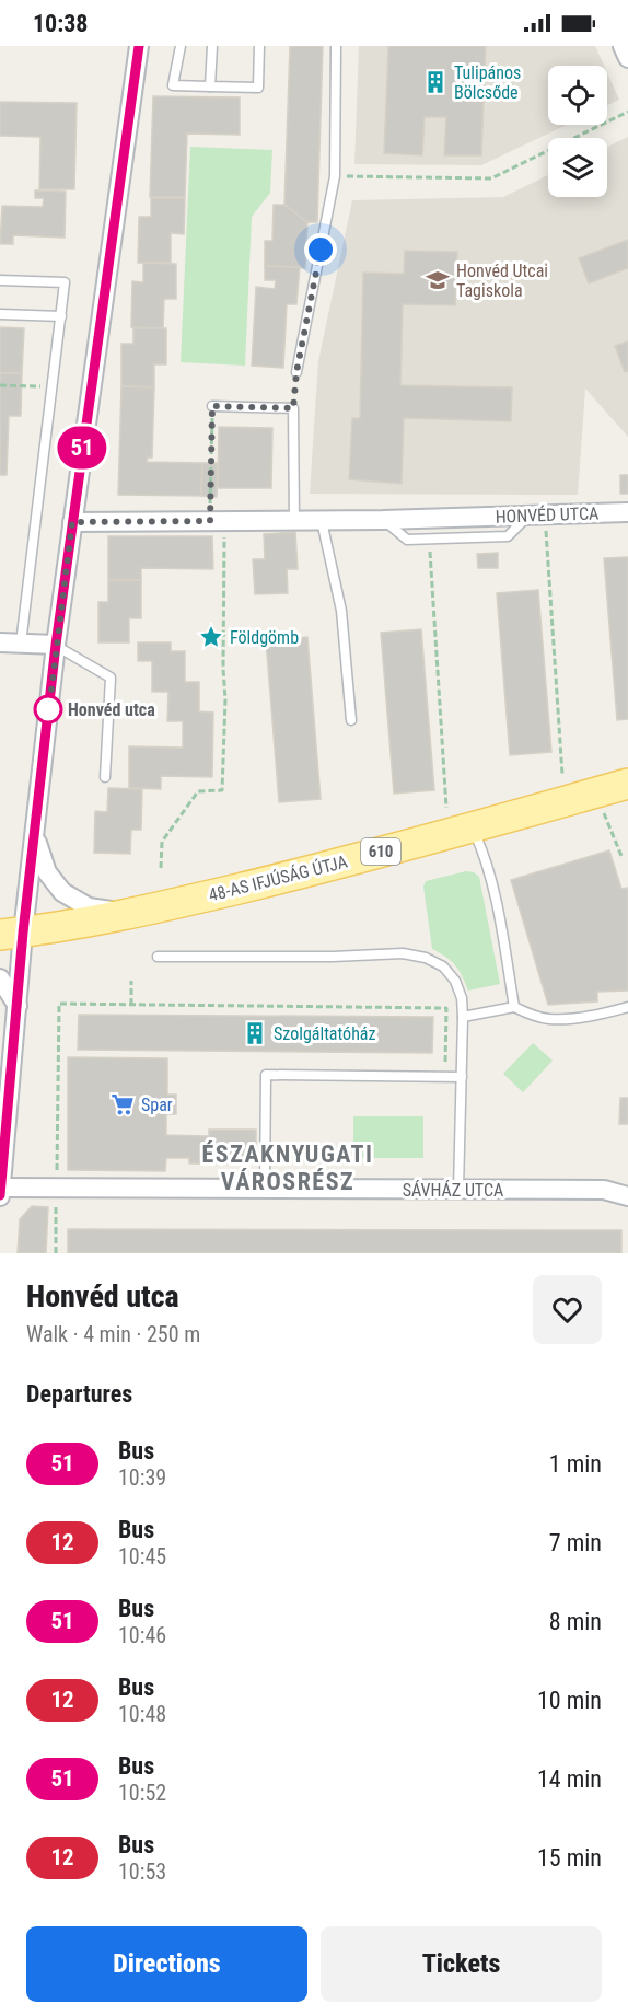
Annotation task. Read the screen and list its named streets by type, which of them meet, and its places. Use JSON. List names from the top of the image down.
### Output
{
  "streets": {
    "main road": ["610", "48-AS IFJÚSÁG ÚTJA"],
    "street": ["HONVÉD UTCA", "SÁVHÁZ UTCA"]
  },
  "districts": ["ÉSZAKNYUGATI VÁROSRÉSZ"],
  "places": {
    "building": ["Tulipános Bölcsőde", "Szolgáltatóház"],
    "school or university": ["Honvéd Utcai Tagiskola"],
    "place": ["Földgömb"],
    "other": ["Honvéd utca"],
    "supermarket": ["Spar"]
  },
  "lines": ["bus line 51"],
  "page": {
    "status": "10:38",
    "on_map": "51",
    "heading": [
      ["Honvéd utca", "Walk · 4 min · 250 m"],
      "Departures"
    ],
    "list": [
      {
        "mark": "51",
        "name": "Bus",
        "note": "10:39",
        "value": "1 min"
      },
      {
        "mark": "12",
        "name": "Bus",
        "note": "10:45",
        "value": "7 min"
      },
      {
        "mark": "51",
        "name": "Bus",
        "note": "10:46",
        "value": "8 min"
      },
      {
        "mark": "12",
        "name": "Bus",
        "note": "10:48",
        "value": "10 min"
      },
      {
        "mark": "51",
        "name": "Bus",
        "note": "10:52",
        "value": "14 min"
      },
      {
        "mark": "12",
        "name": "Bus",
        "note": "10:53",
        "value": "15 min"
      }
    ],
    "buttons": ["Directions", "Tickets"]
  }
}
